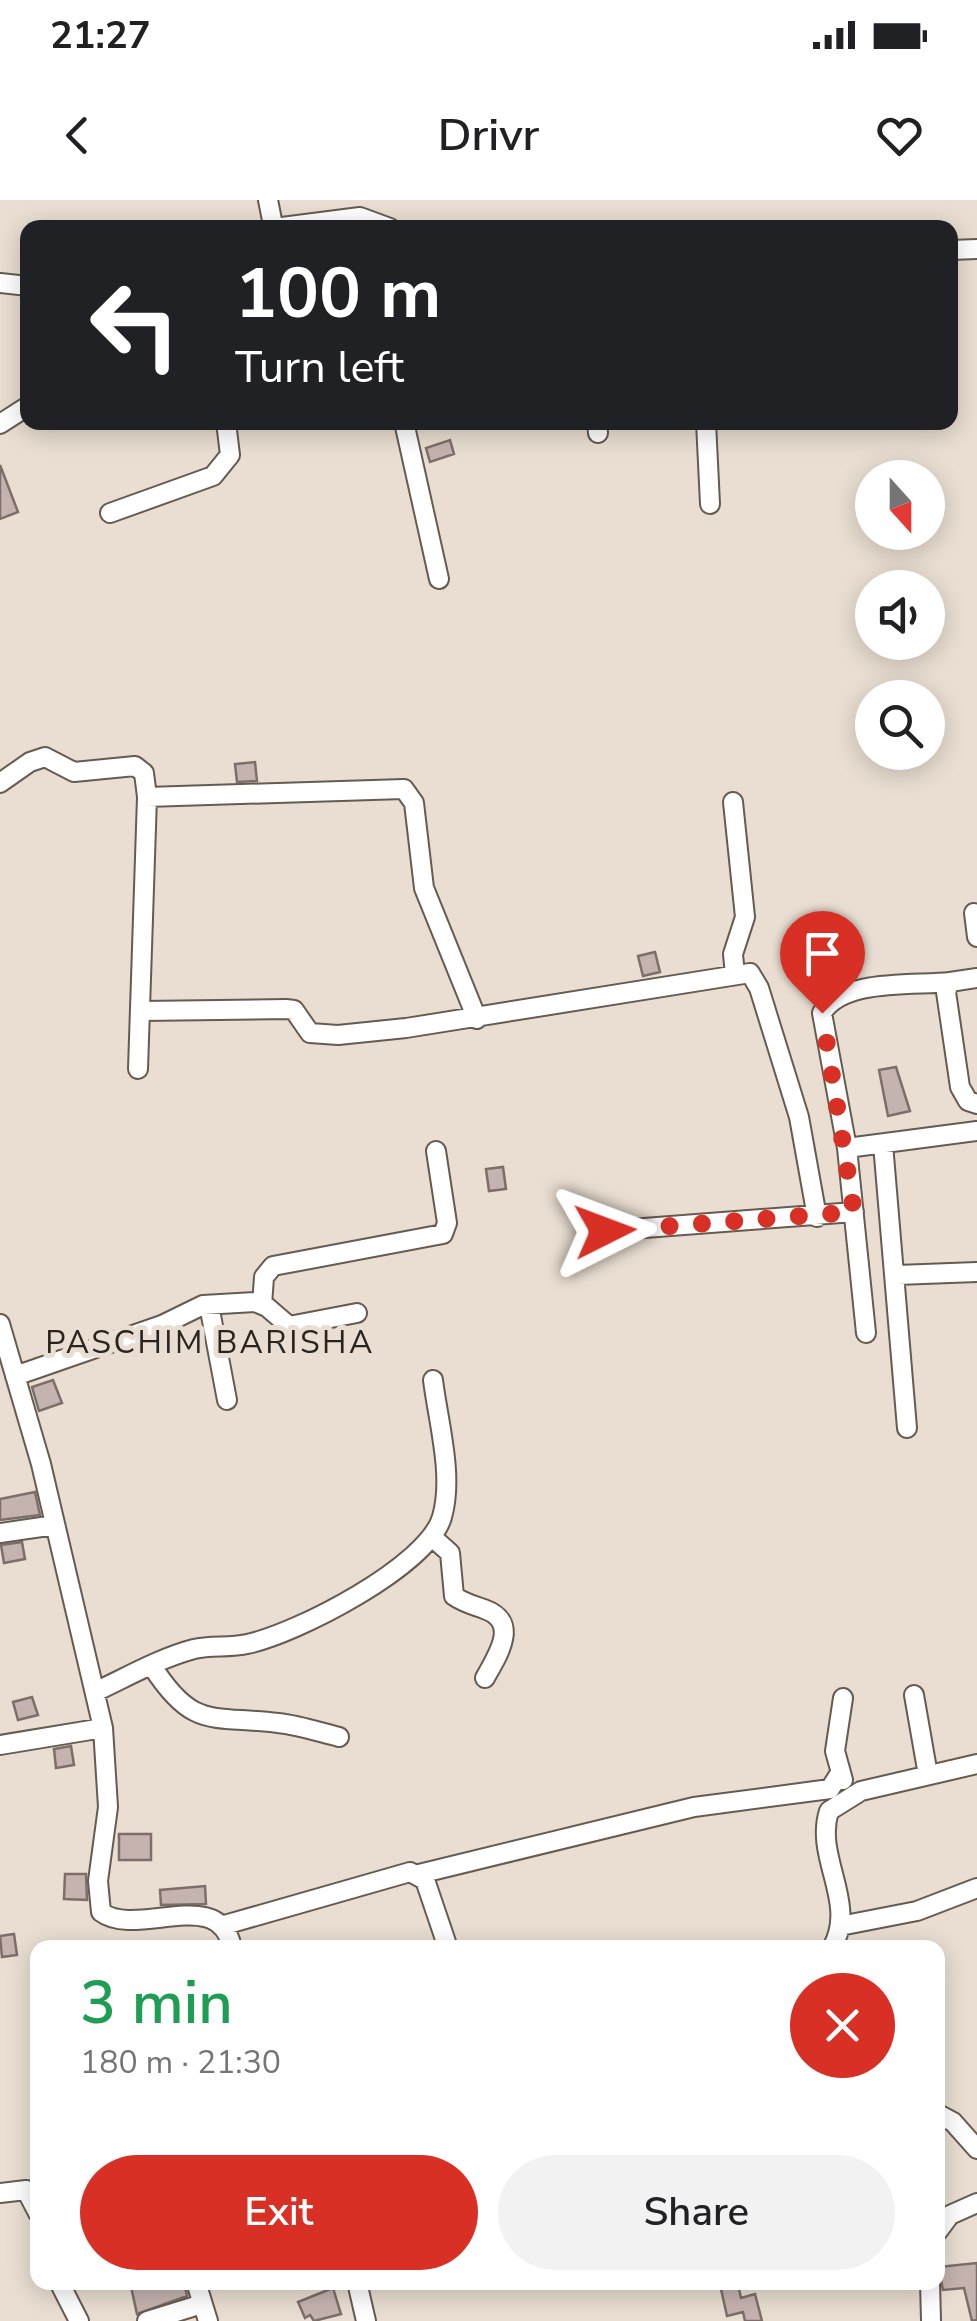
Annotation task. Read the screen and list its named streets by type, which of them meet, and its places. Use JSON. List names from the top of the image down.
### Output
{
  "districts": ["PASCHIM BARISHA"],
  "north": "bottom",
  "page": {
    "status": "21:27",
    "header": "Drivr",
    "turn": ["100 m", "Turn left"],
    "heading": ["3 min", "180 m · 21:30"],
    "buttons": ["Exit", "Share"]
  }
}
